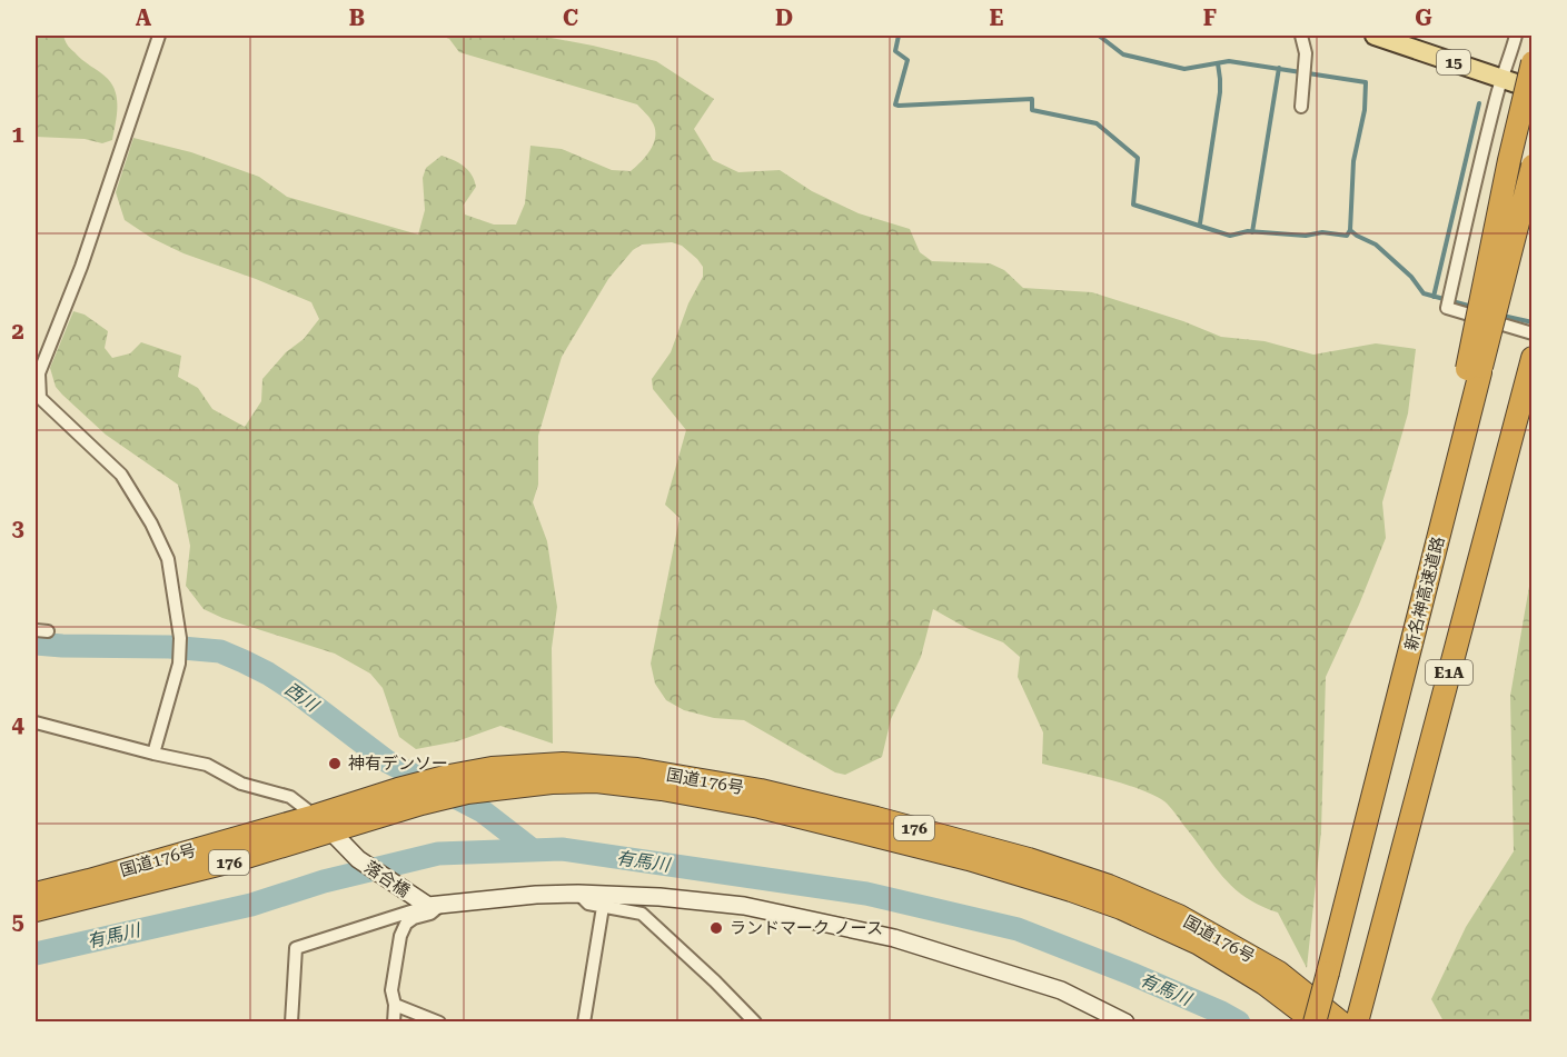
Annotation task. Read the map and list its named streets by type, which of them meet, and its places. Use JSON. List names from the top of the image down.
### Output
{
  "streets": {
    "highway": [
      "新名神高速道路",
      "E1A",
      "国道176号",
      "176"
    ],
    "main road": ["15"],
    "street": ["落合橋"]
  },
  "crossings": [
    ["新名神高速道路", "国道176号"],
    ["国道176号", "落合橋"]
  ],
  "water": ["西川", "有馬川"],
  "places": ["神有デンソー", "ランドマーク ノース"],
  "grid": {
    "columns": [
      "A",
      "B",
      "C",
      "D",
      "E",
      "F",
      "G"
    ],
    "rows": [
      "1",
      "2",
      "3",
      "4",
      "5"
    ]
  }
}
